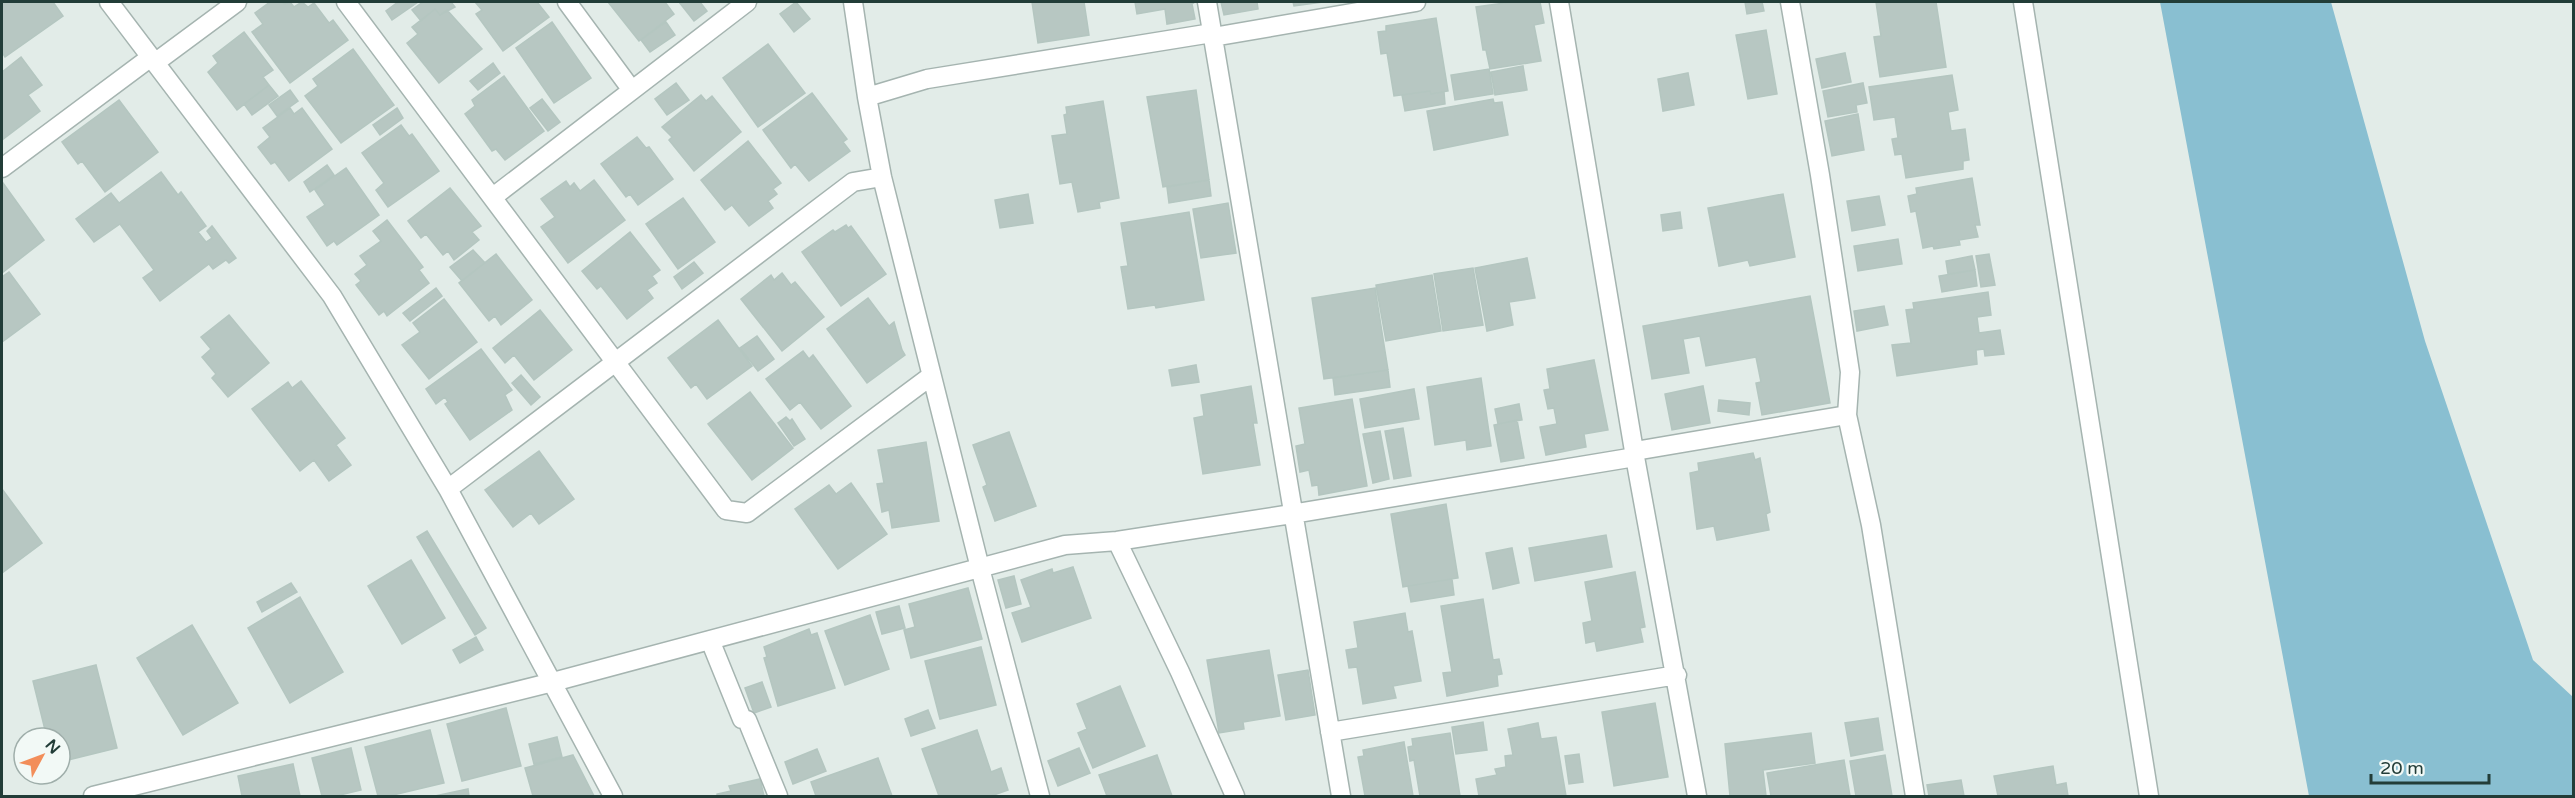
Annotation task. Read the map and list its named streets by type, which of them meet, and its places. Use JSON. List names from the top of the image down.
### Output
{
  "scale_bar": "20 m",
  "north": "top right"
}
